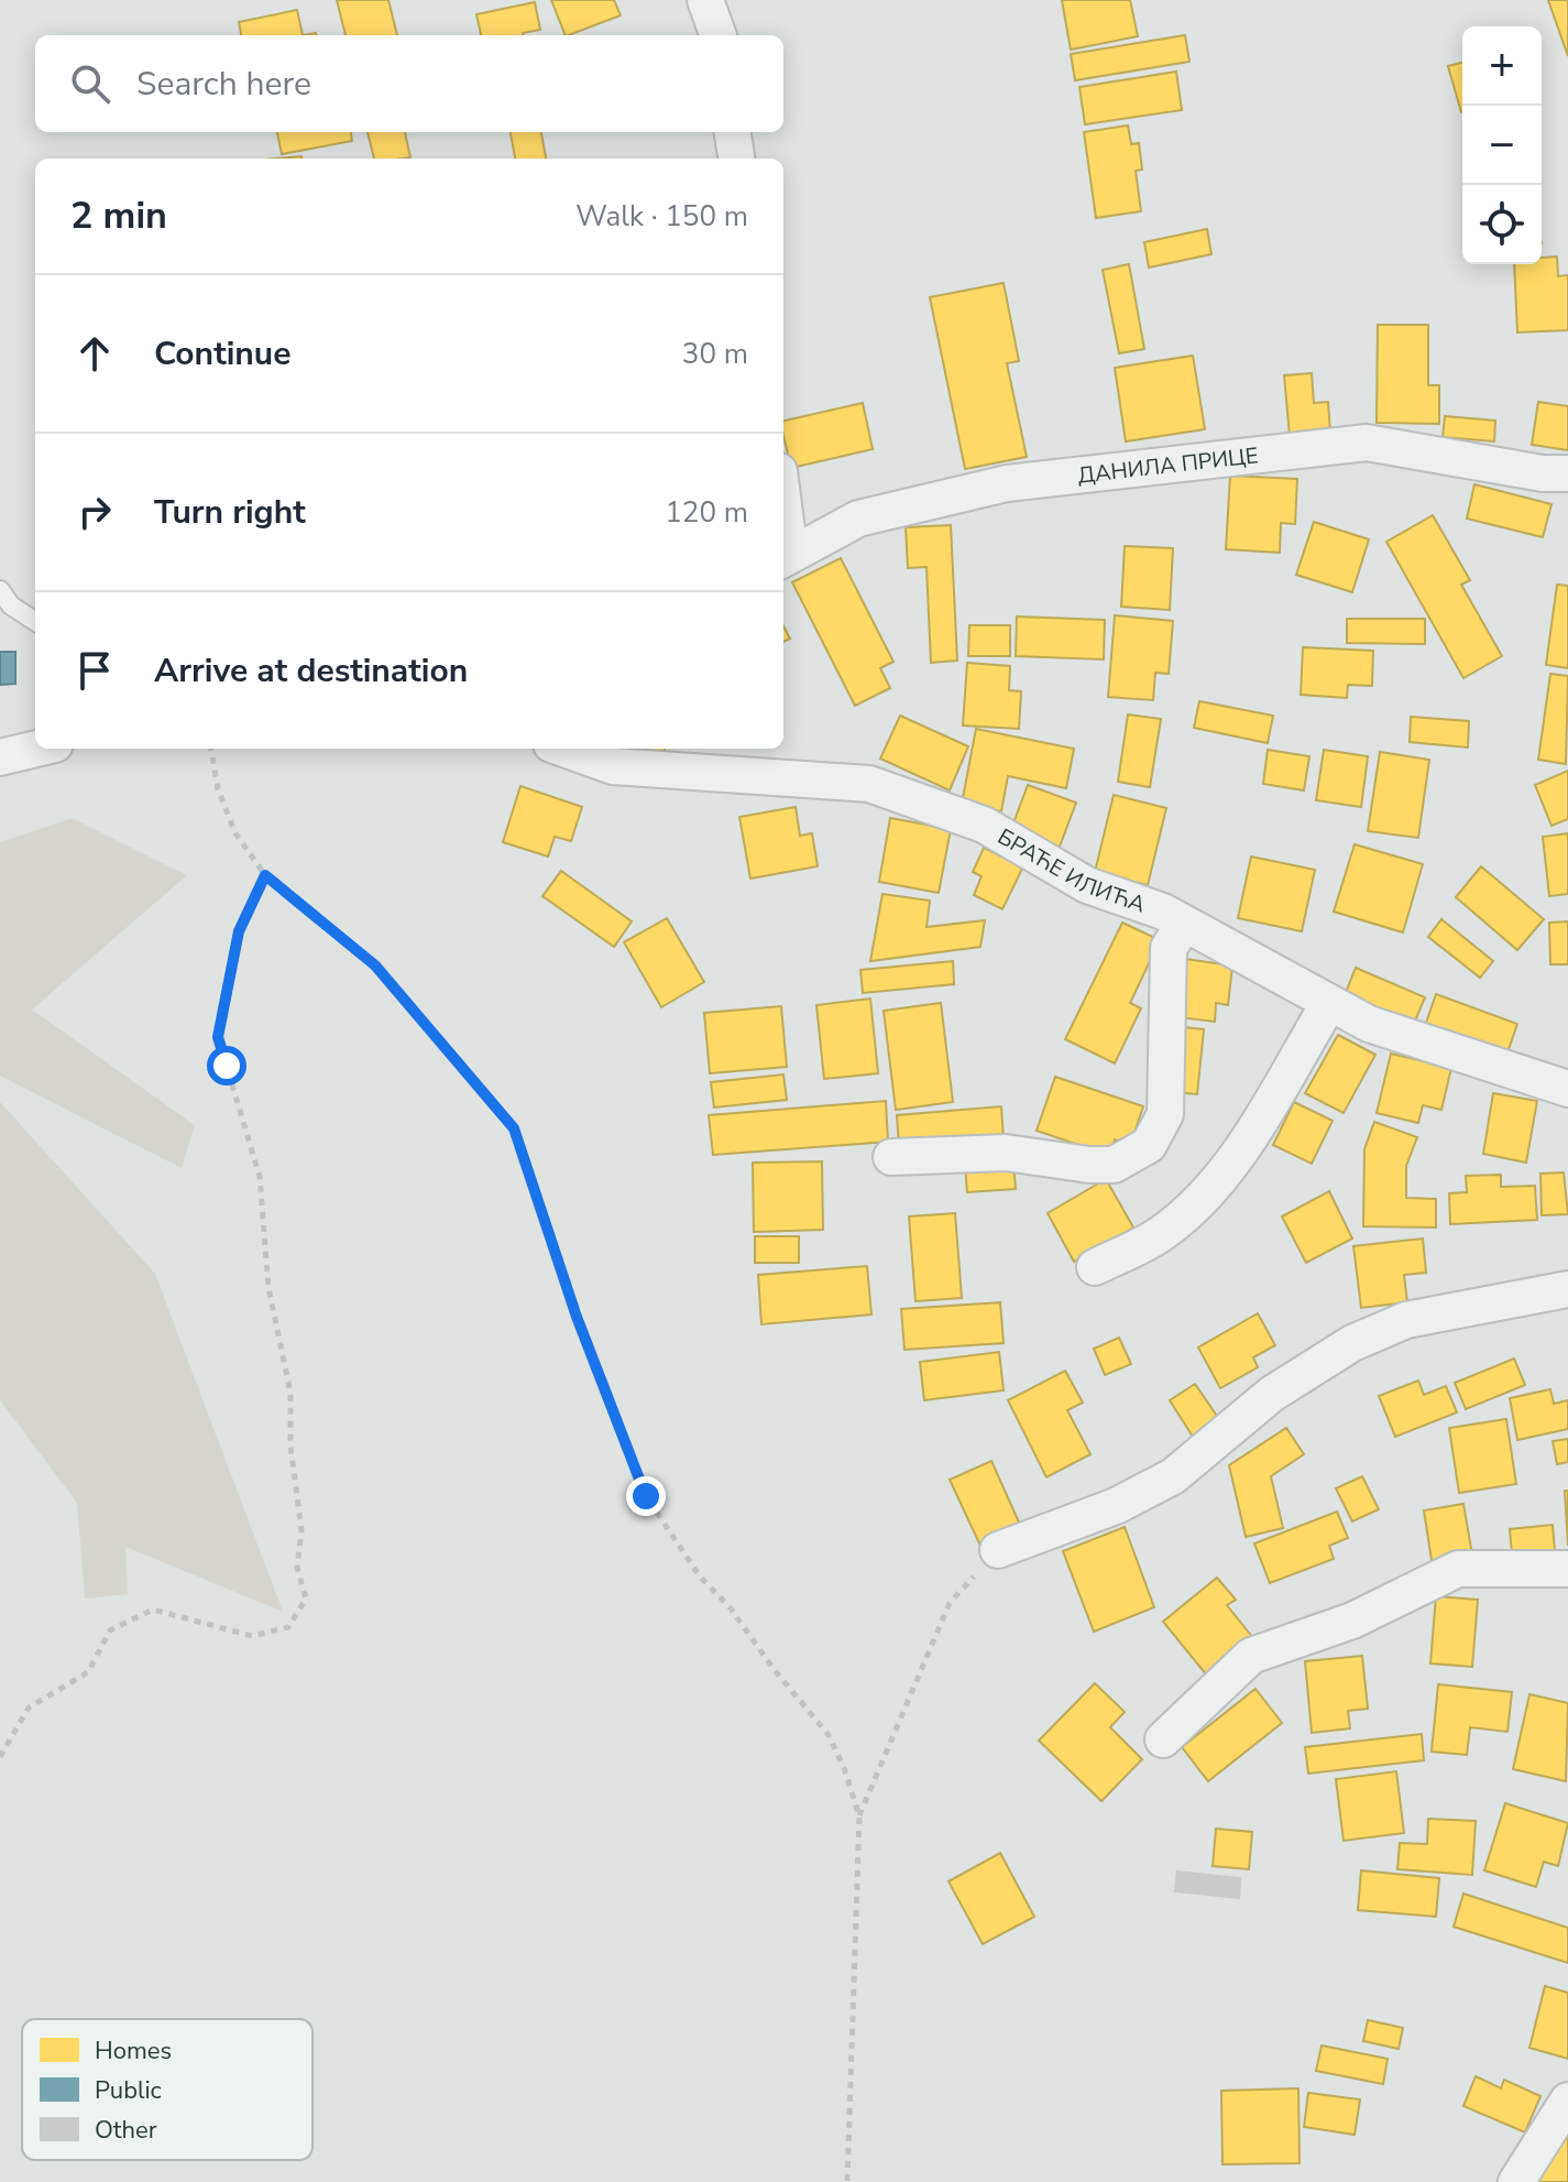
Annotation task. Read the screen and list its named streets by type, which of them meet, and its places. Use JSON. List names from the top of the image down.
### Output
{
  "streets": {
    "street": ["ДАНИЛА ПРИЦЕ", "БРАЋЕ ИЛИЋА"]
  },
  "legend": ["Homes", "Public", "Other"],
  "page": {
    "map_buttons": ["+", "−"],
    "search": "Search here",
    "heading": ["2 min", "Walk · 150 m"],
    "list": [
      ["Continue", "30 m"],
      ["Turn right", "120 m"],
      "Arrive at destination"
    ]
  }
}
